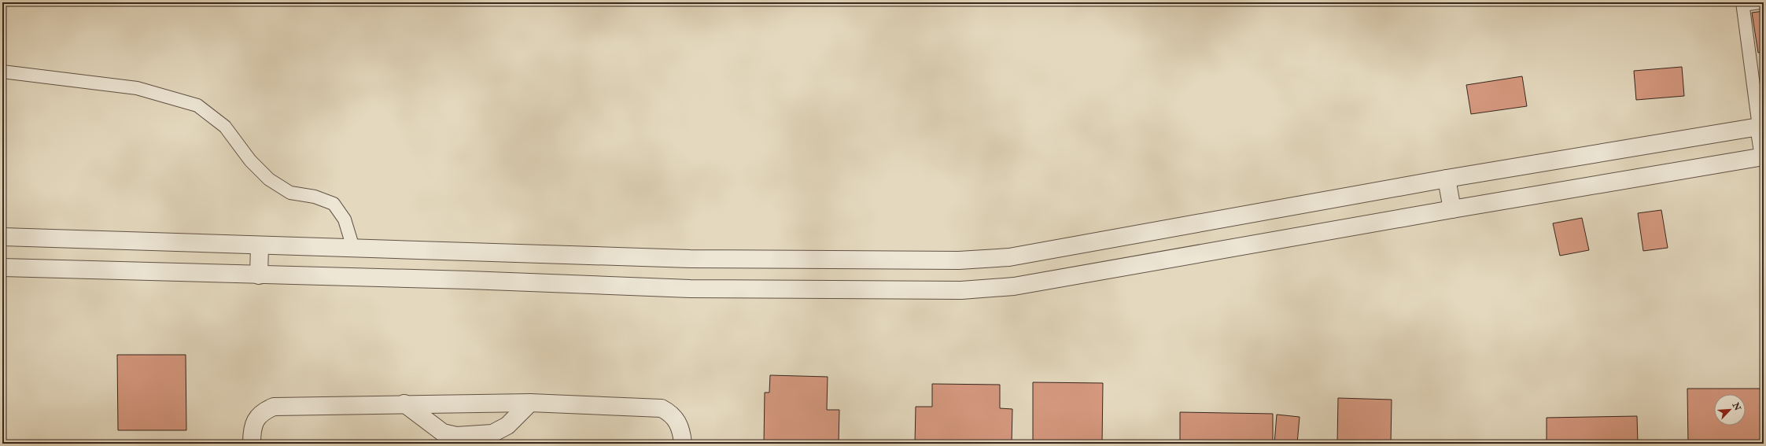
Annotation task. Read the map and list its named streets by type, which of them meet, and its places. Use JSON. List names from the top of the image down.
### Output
{
  "north": "top right"
}
